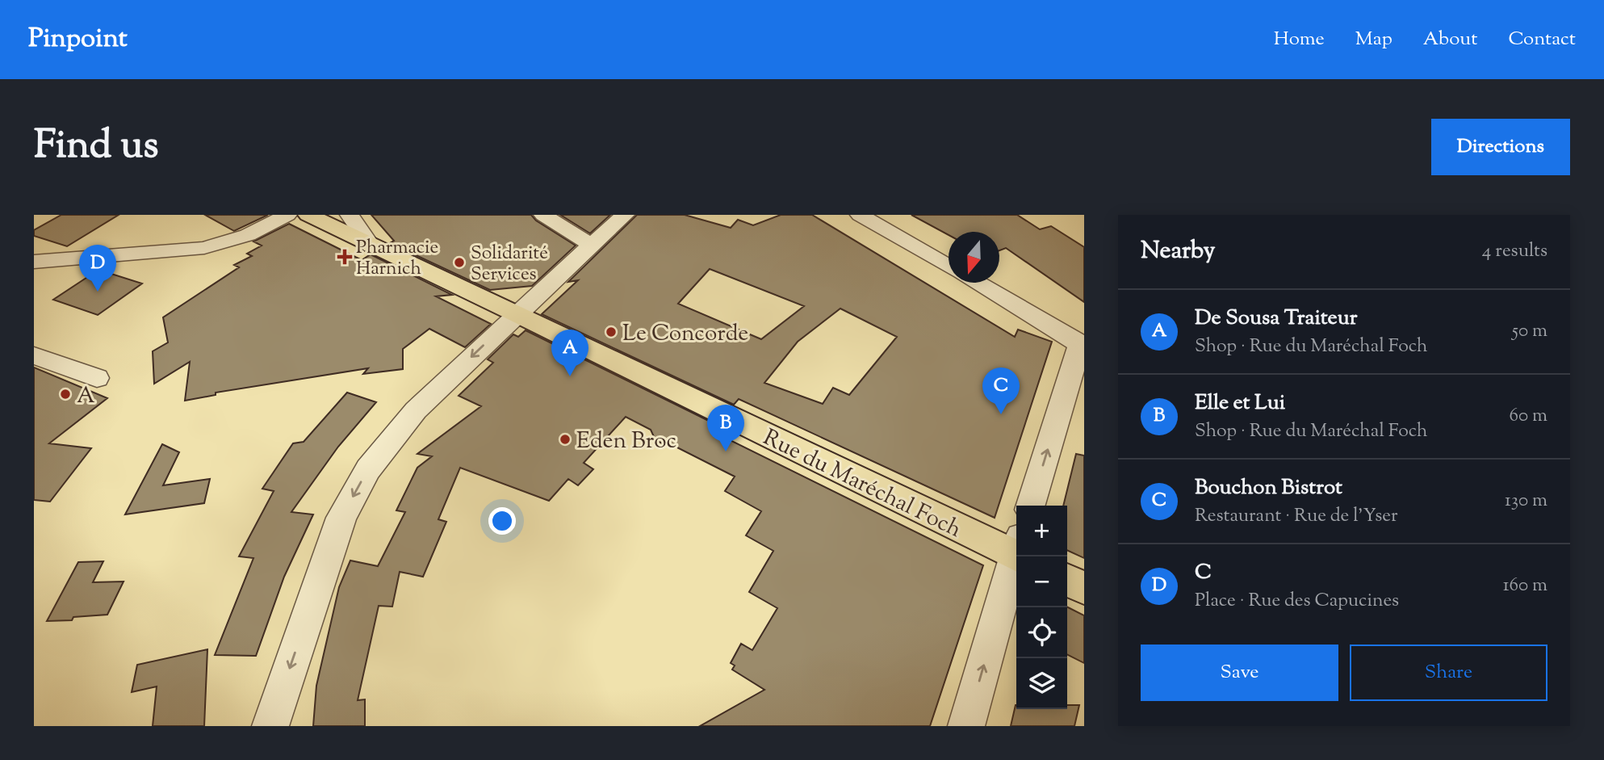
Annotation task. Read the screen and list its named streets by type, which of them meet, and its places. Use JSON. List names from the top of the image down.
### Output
{
  "streets": {
    "main road": ["Rue du Maréchal Foch"]
  },
  "places": {
    "health": ["Pharmacie Harnich"],
    "other": [
      "Solidarité Services",
      "Le Concorde",
      "A",
      "Eden Broc"
    ]
  },
  "north": "bottom",
  "page": {
    "header": "Pinpoint",
    "nav": [
      "Home",
      "Map",
      "About",
      "Contact"
    ],
    "title": "Find us",
    "buttons": [
      "Directions",
      ["Save", "Share"]
    ],
    "heading": ["Nearby", "4 results"],
    "pins": [
      "D",
      "A",
      "C",
      "B"
    ],
    "list": [
      {
        "mark": "A",
        "name": "De Sousa Traiteur",
        "note": "Shop · Rue du Maréchal Foch",
        "value": "50 m"
      },
      {
        "mark": "B",
        "name": "Elle et Lui",
        "note": "Shop · Rue du Maréchal Foch",
        "value": "60 m"
      },
      {
        "mark": "C",
        "name": "Bouchon Bistrot",
        "note": "Restaurant · Rue de l'Yser",
        "value": "130 m"
      },
      {
        "mark": "D",
        "name": "C",
        "note": "Place · Rue des Capucines",
        "value": "160 m"
      }
    ],
    "map_buttons": ["+", "−"]
  }
}
